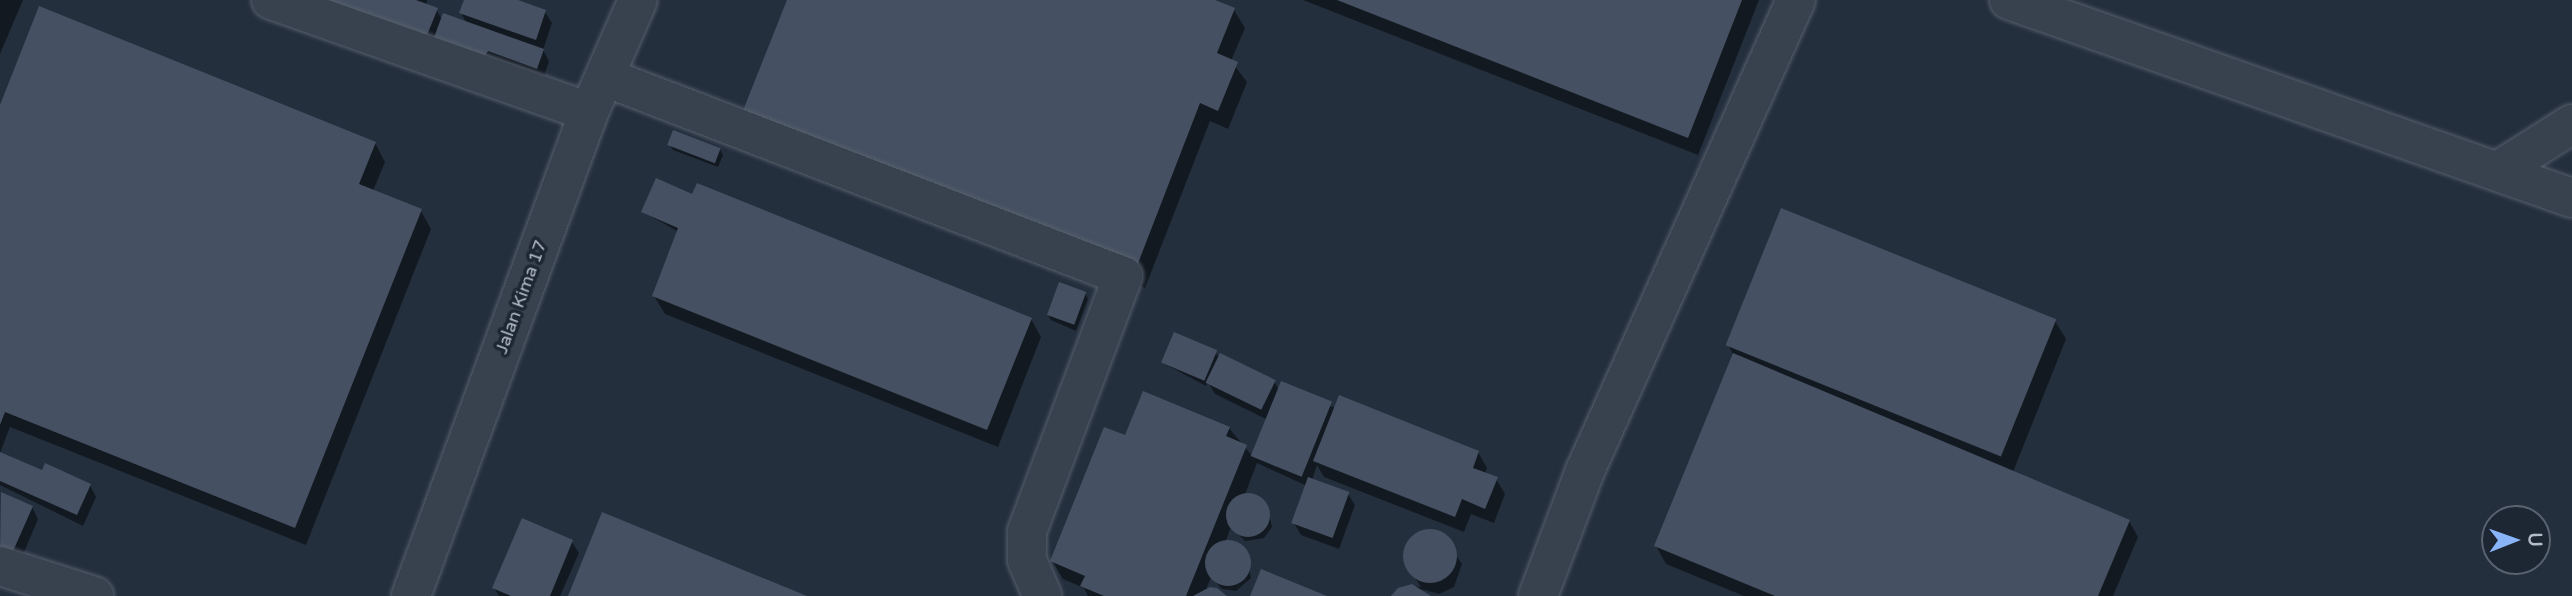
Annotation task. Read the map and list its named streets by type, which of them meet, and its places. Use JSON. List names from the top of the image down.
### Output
{
  "streets": {
    "street": ["Jalan Kima 17"]
  },
  "north": "right"
}
